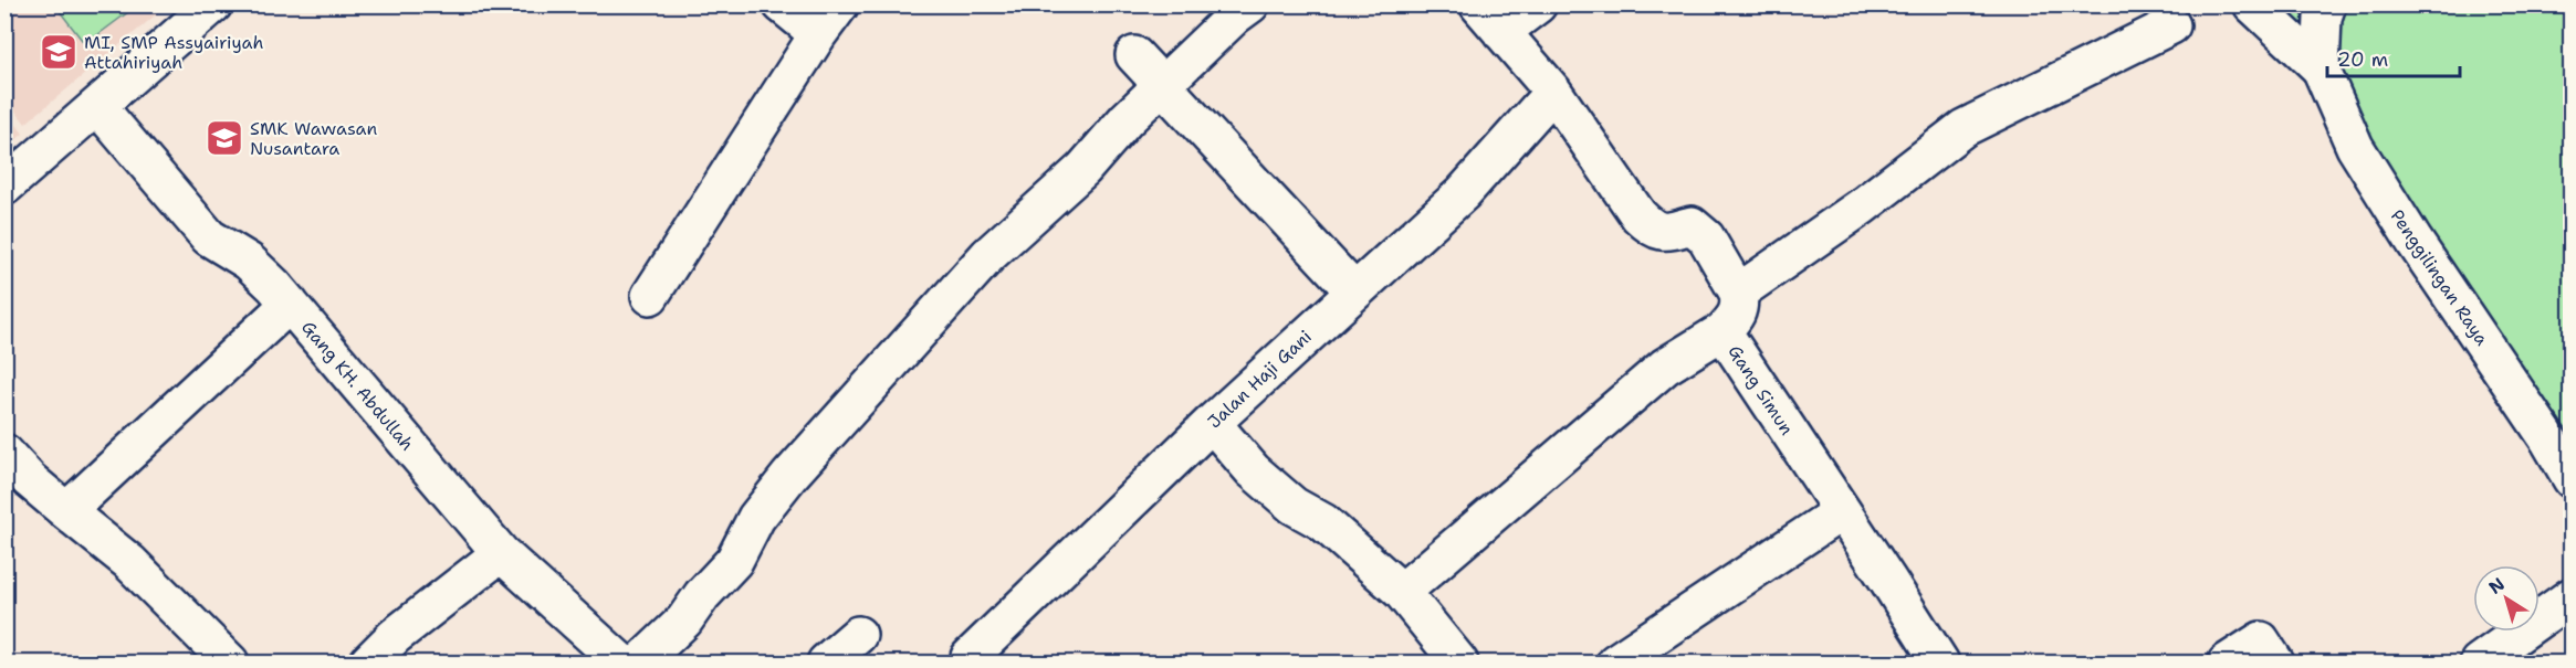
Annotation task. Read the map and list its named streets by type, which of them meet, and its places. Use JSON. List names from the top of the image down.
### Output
{
  "streets": {
    "street": [
      "Penggilingan Raya",
      "Jalan Haji Gani",
      "Gang KH. Abdullah",
      "Gang Simun"
    ]
  },
  "places": {
    "school or university": ["MI, SMP Assyairiyah Attahiriyah", "SMK Wawasan Nusantara"]
  },
  "scale_bar": "20 m",
  "north": "top left"
}
